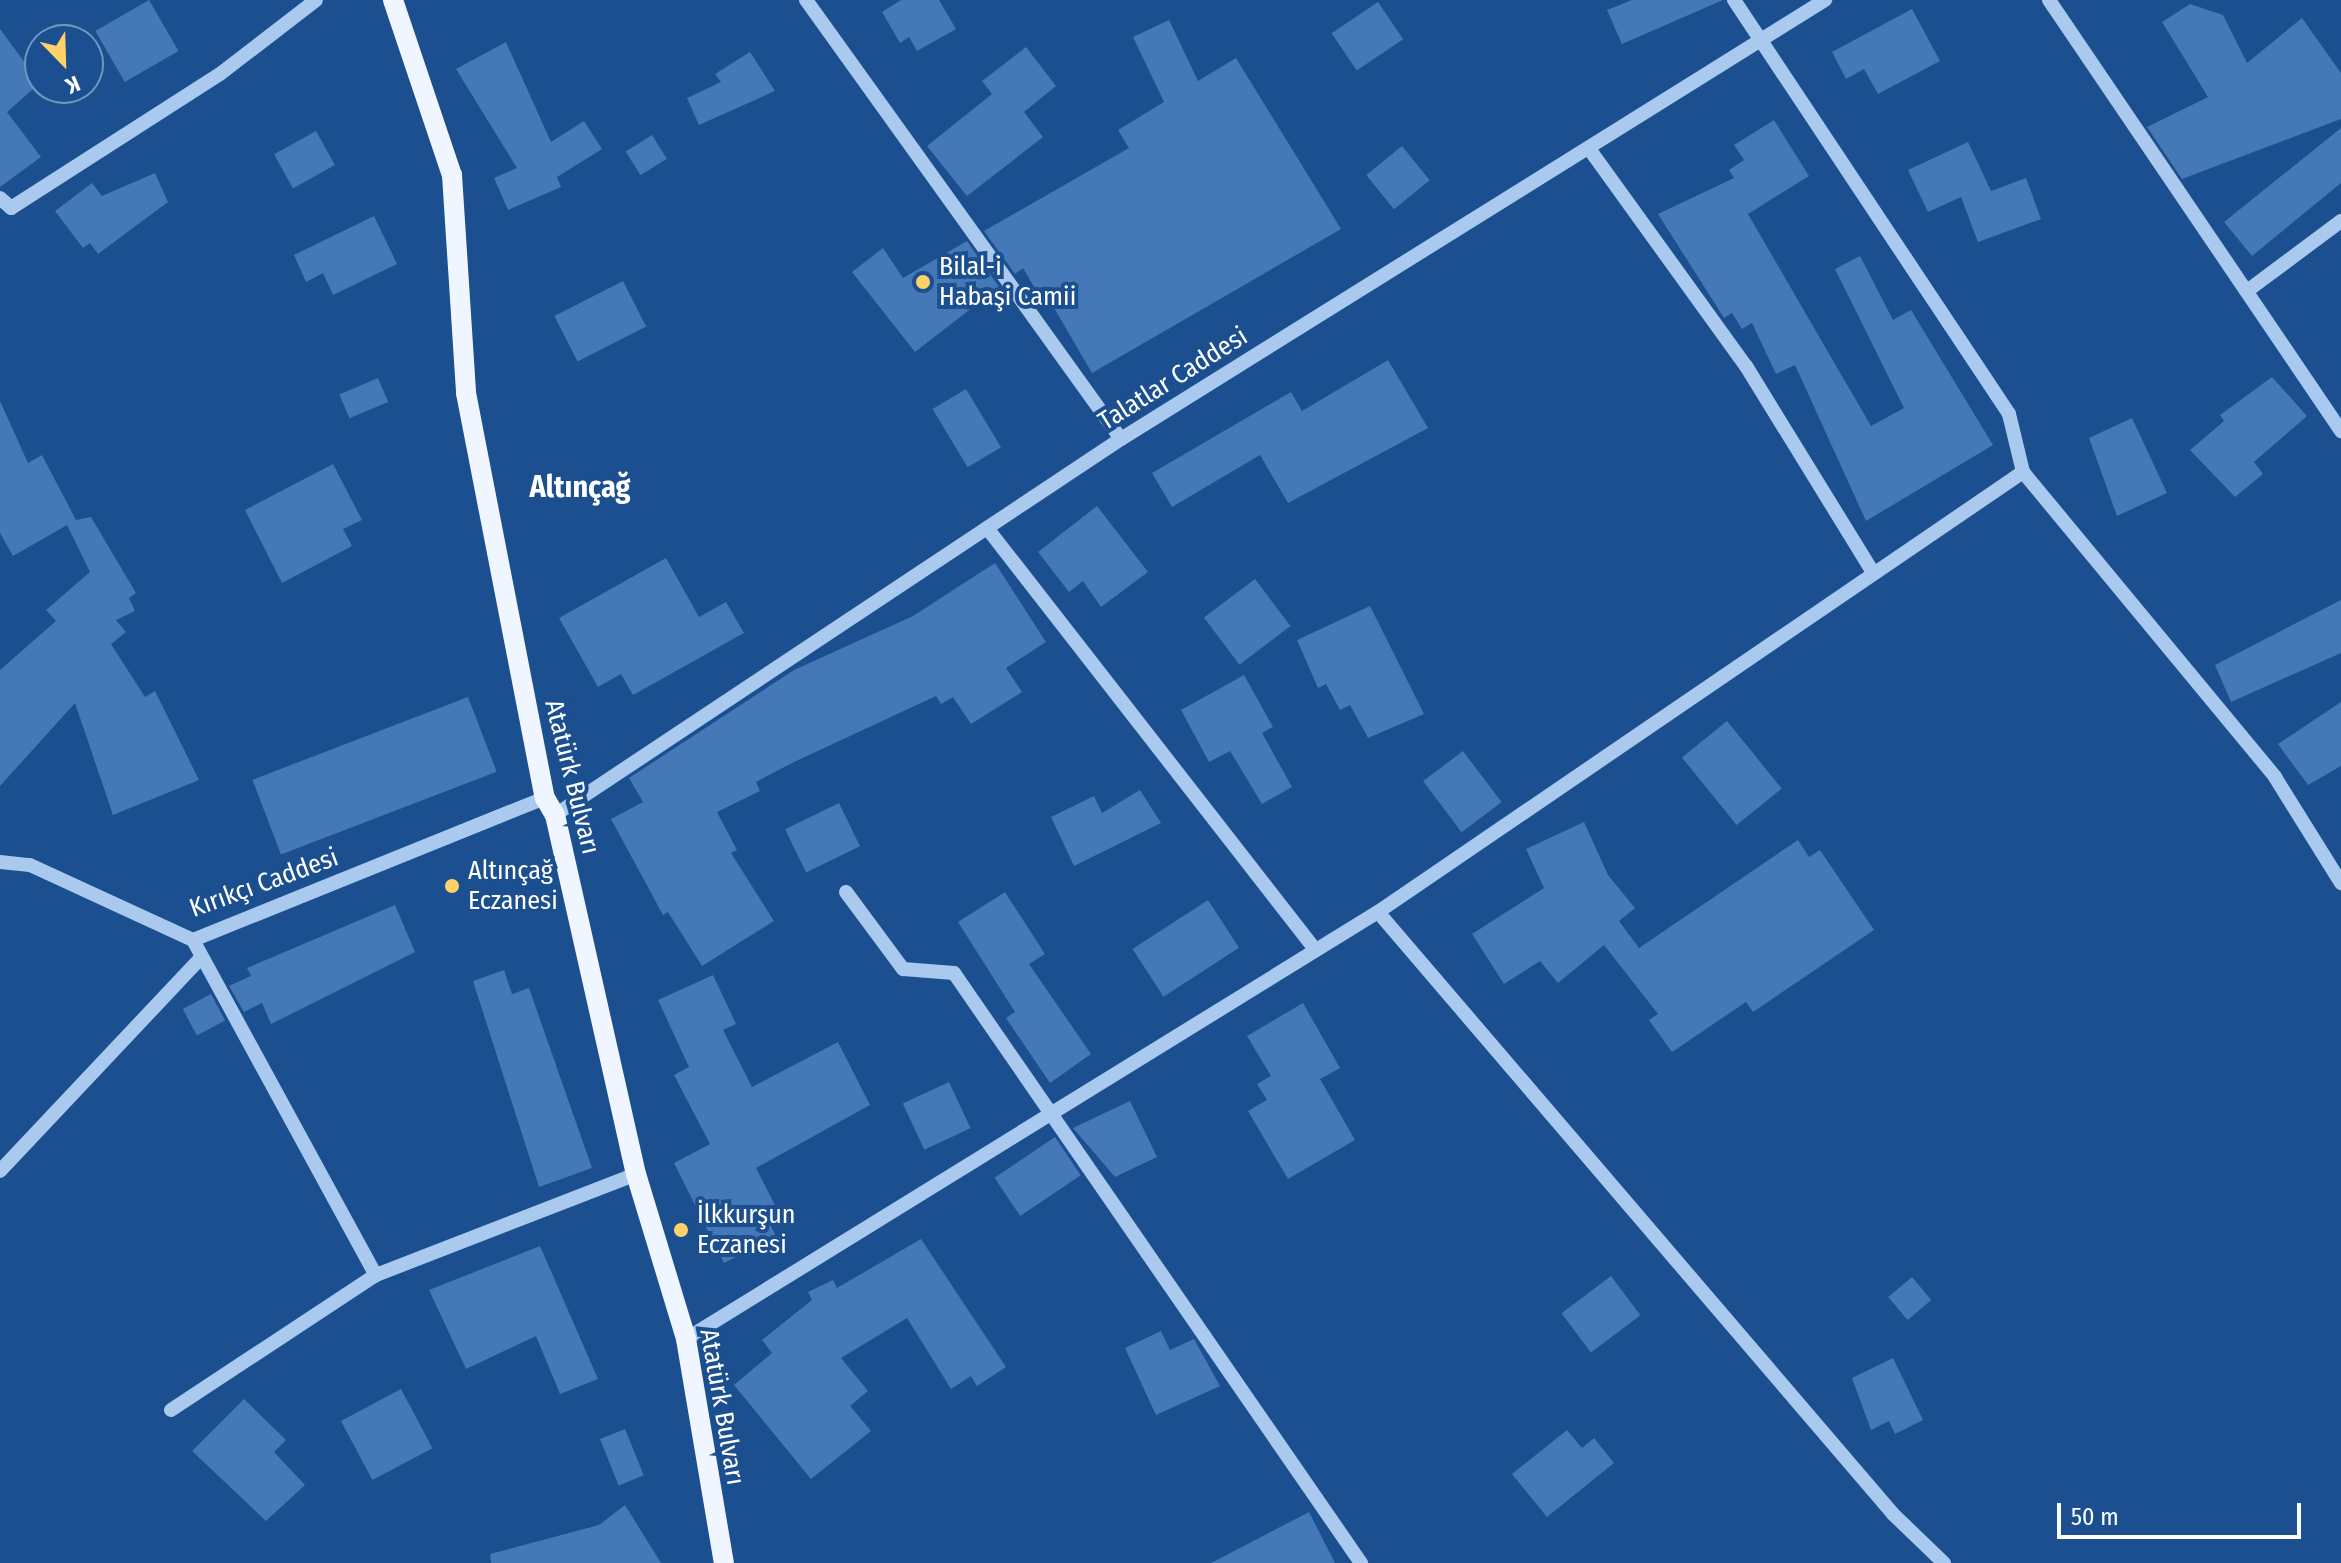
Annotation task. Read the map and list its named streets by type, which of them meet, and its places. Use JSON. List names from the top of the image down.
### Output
{
  "streets": {
    "main road": ["Atatürk Bulvarı"],
    "street": ["Talatlar Caddesi", "Kırıkçı Caddesi"]
  },
  "crossings": [
    ["Talatlar Caddesi", "Atatürk Bulvarı"],
    ["Talatlar Caddesi", "Kırıkçı Caddesi"],
    ["Atatürk Bulvarı", "Kırıkçı Caddesi"]
  ],
  "districts": ["Altınçağ"],
  "places": ["Bilal-i Habaşi Camii", "Altınçağ Eczanesi", "İlkkurşun Eczanesi"],
  "scale_bar": "50 m",
  "north": "bottom right"
}
